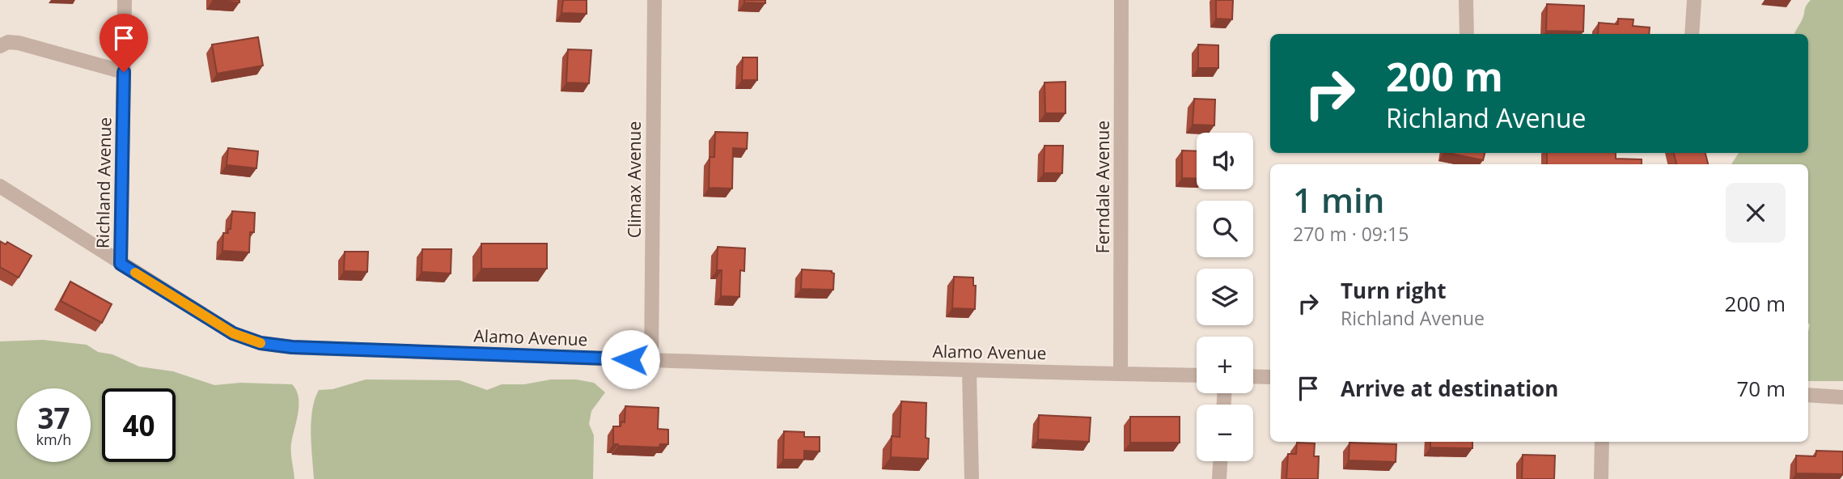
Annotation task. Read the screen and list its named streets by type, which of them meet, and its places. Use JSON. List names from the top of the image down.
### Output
{
  "streets": {
    "street": [
      "Climax Avenue",
      "Richland Avenue",
      "Ferndale Avenue",
      "Alamo Avenue"
    ]
  },
  "crossings": [
    ["Climax Avenue", "Alamo Avenue"],
    ["Richland Avenue", "Alamo Avenue"],
    ["Ferndale Avenue", "Alamo Avenue"]
  ],
  "page": {
    "turn": ["200 m", "Richland Avenue"],
    "map_buttons": ["+", "−"],
    "heading": ["1 min", "270 m · 09:15"],
    "list": [
      {
        "name": "Turn right",
        "note": "Richland Avenue",
        "value": "200 m"
      },
      {
        "name": "Arrive at destination",
        "value": "70 m"
      }
    ],
    "speed": "37 km/h",
    "limit": "40"
  }
}
